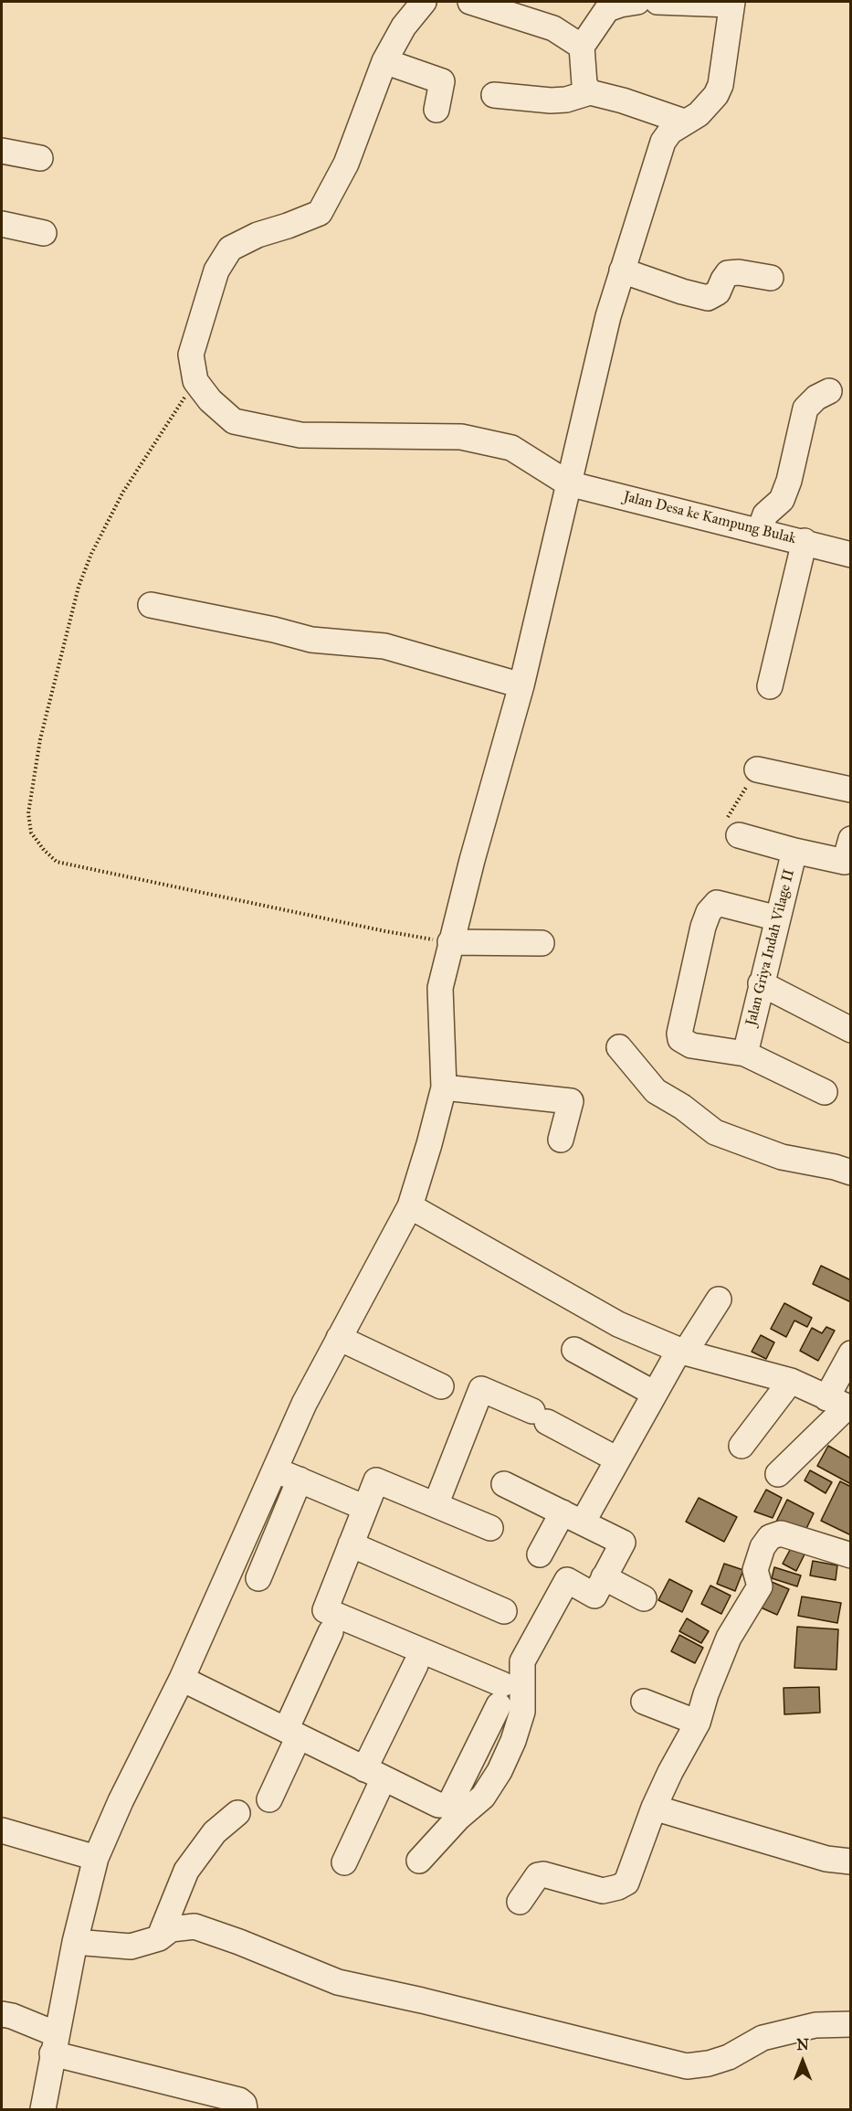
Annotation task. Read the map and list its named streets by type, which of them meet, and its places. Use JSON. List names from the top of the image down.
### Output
{
  "streets": {
    "street": ["Jalan Desa ke Kampung Bulak", "Jalan Griya Indah Vilage II"]
  },
  "north": "top"
}
